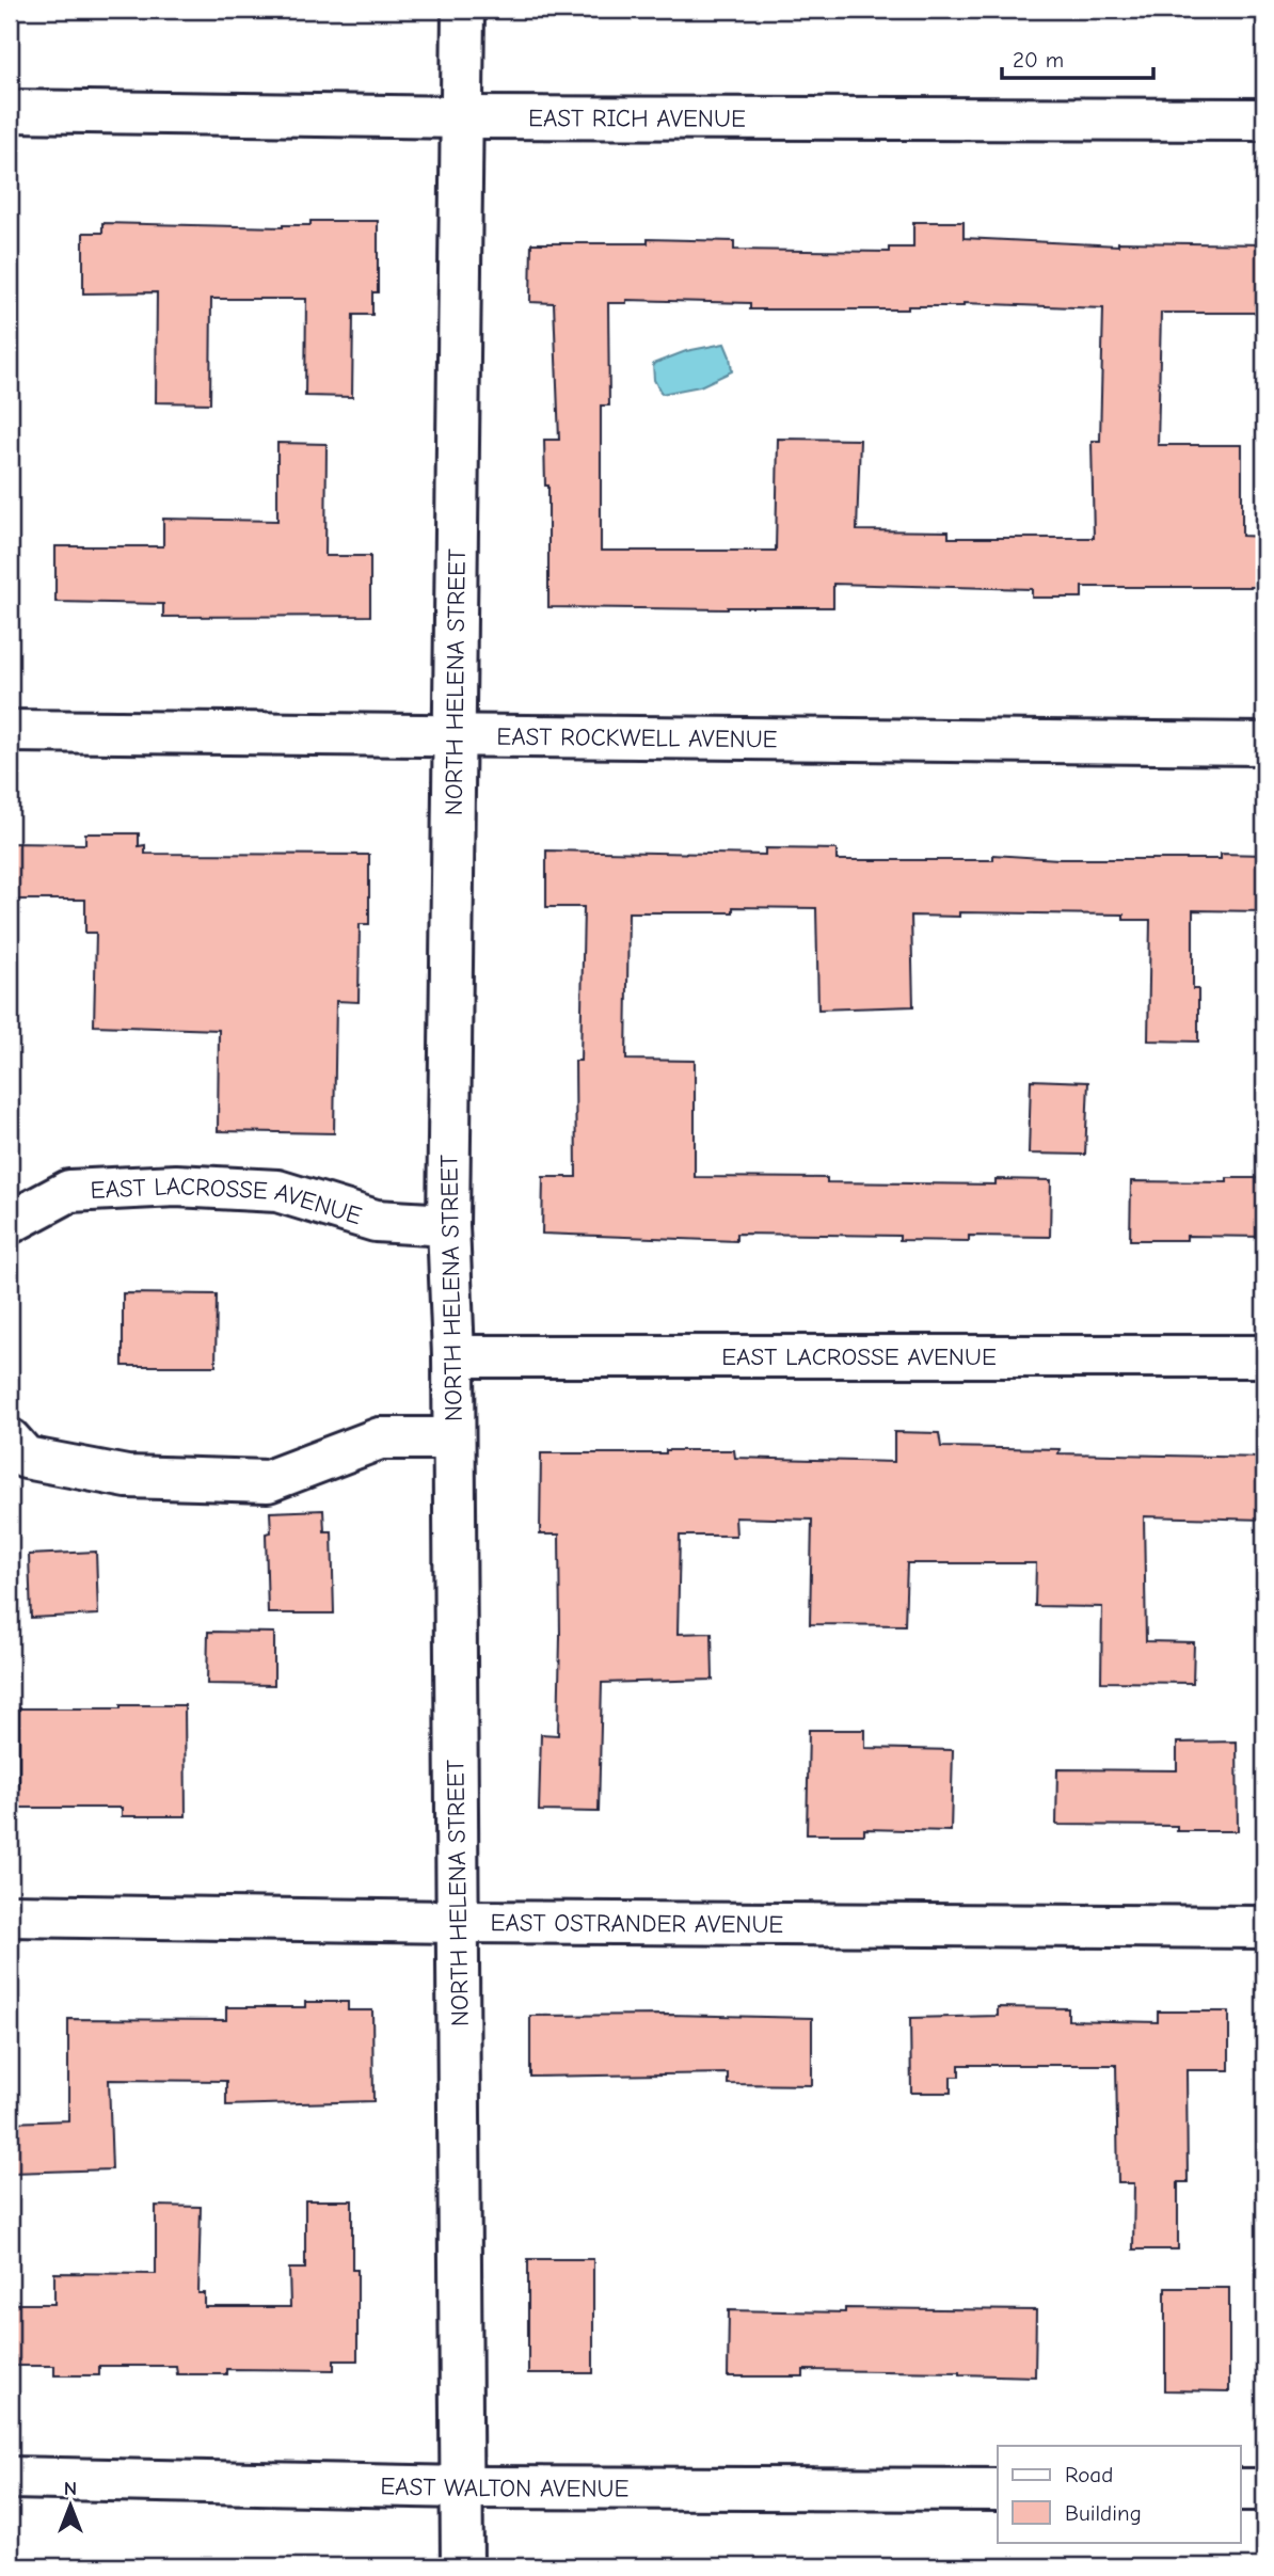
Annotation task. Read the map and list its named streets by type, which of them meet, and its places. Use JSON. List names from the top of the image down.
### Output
{
  "streets": {
    "street": [
      "EAST RICH AVENUE",
      "NORTH HELENA STREET",
      "EAST ROCKWELL AVENUE",
      "EAST LACROSSE AVENUE",
      "EAST OSTRANDER AVENUE",
      "EAST WALTON AVENUE"
    ]
  },
  "crossings": [
    ["EAST RICH AVENUE", "NORTH HELENA STREET"],
    ["NORTH HELENA STREET", "EAST ROCKWELL AVENUE"],
    ["NORTH HELENA STREET", "EAST LACROSSE AVENUE"],
    ["NORTH HELENA STREET", "EAST OSTRANDER AVENUE"],
    ["NORTH HELENA STREET", "EAST WALTON AVENUE"]
  ],
  "legend": ["Road", "Building"],
  "scale_bar": "20 m",
  "north": "top"
}
